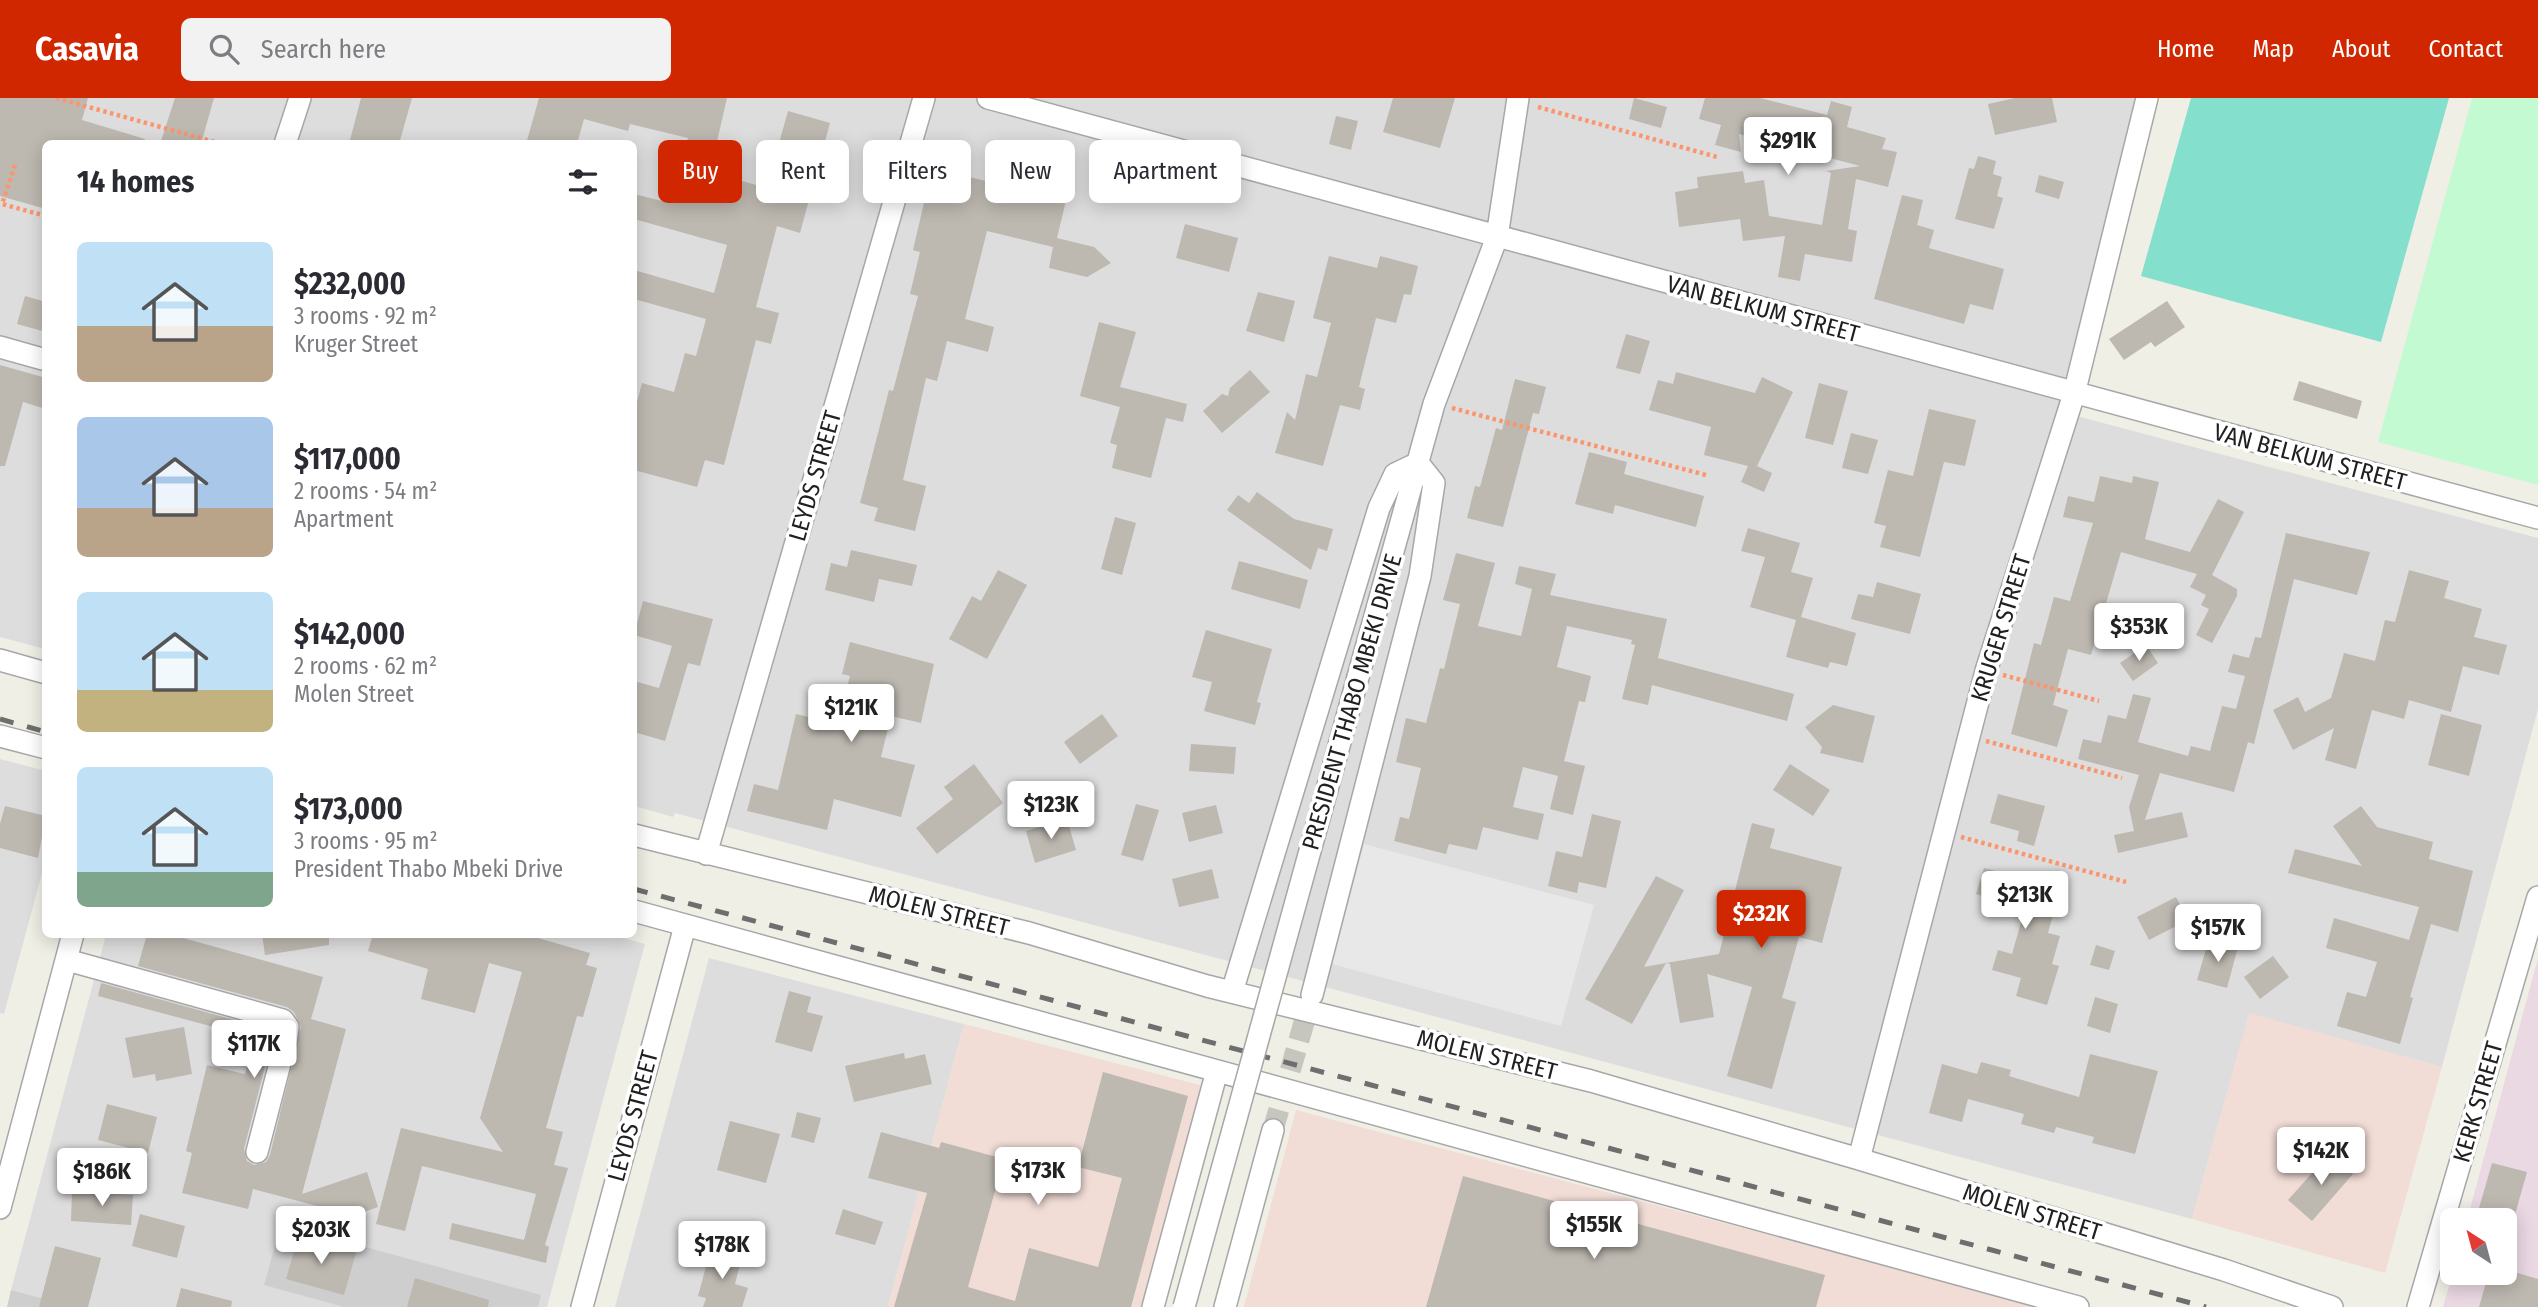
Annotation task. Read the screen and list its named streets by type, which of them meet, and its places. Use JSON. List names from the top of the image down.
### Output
{
  "streets": {
    "street": [
      "VAN BELKUM STREET",
      "LEYDS STREET",
      "KRUGER STREET",
      "PRESIDENT THABO MBEKI DRIVE",
      "MOLEN STREET",
      "KERK STREET"
    ]
  },
  "crossings": [
    ["VAN BELKUM STREET", "KRUGER STREET"],
    ["VAN BELKUM STREET", "PRESIDENT THABO MBEKI DRIVE"],
    ["LEYDS STREET", "MOLEN STREET"],
    ["KRUGER STREET", "MOLEN STREET"]
  ],
  "north": "top left",
  "page": {
    "header": "Casavia",
    "search": "Search here",
    "nav": [
      "Home",
      "Map",
      "About",
      "Contact"
    ],
    "price": [
      "$291K",
      "$353K",
      "$121K",
      "$123K",
      "$213K",
      "$232K",
      "$157K",
      "$117K",
      "$142K",
      "$173K",
      "$186K",
      "$155K",
      "$203K",
      "$178K"
    ],
    "chip": [
      "Buy",
      "Rent",
      "Filters",
      "New",
      "Apartment"
    ],
    "heading": "14 homes",
    "list": [
      {
        "name": "$232,000",
        "note": "3 rooms · 92 m² · Kruger Street"
      },
      {
        "name": "$117,000",
        "note": "2 rooms · 54 m² · Apartment"
      },
      {
        "name": "$142,000",
        "note": "2 rooms · 62 m² · Molen Street"
      },
      {
        "name": "$173,000",
        "note": "3 rooms · 95 m² · President Thabo Mbeki Drive"
      }
    ]
  }
}
